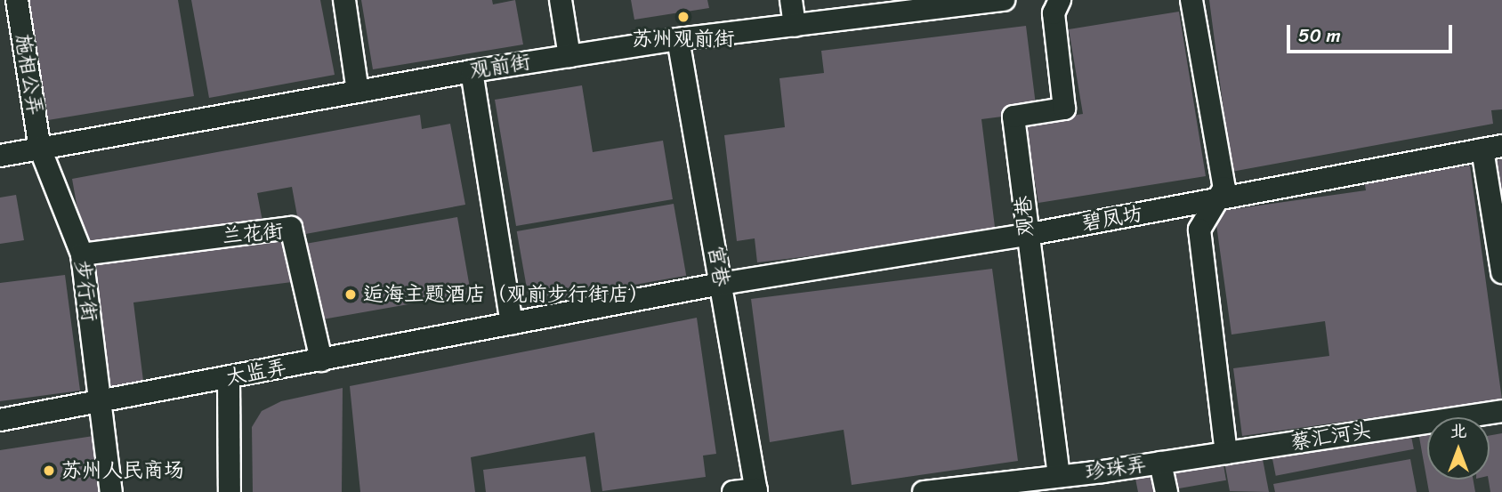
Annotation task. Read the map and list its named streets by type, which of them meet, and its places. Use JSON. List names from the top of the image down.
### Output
{
  "streets": {
    "street": [
      "观前街",
      "施相公弄",
      "观巷",
      "碧凤坊",
      "兰花街",
      "宫巷",
      "步行街",
      "太监弄",
      "蔡汇河头",
      "珍珠弄"
    ]
  },
  "crossings": [
    ["观前街", "施相公弄"],
    ["观前街", "宫巷"],
    ["观前街", "步行街"],
    ["施相公弄", "步行街"],
    ["观巷", "碧凤坊"],
    ["观巷", "珍珠弄"],
    ["碧凤坊", "宫巷"],
    ["碧凤坊", "太监弄"],
    ["兰花街", "步行街"],
    ["兰花街", "太监弄"],
    ["宫巷", "太监弄"],
    ["步行街", "太监弄"],
    ["蔡汇河头", "珍珠弄"]
  ],
  "places": ["苏州观前街", "逅海主题酒店（观前步行街店）", "苏州人民商场"],
  "scale_bar": "50 m",
  "north": "top"
}
